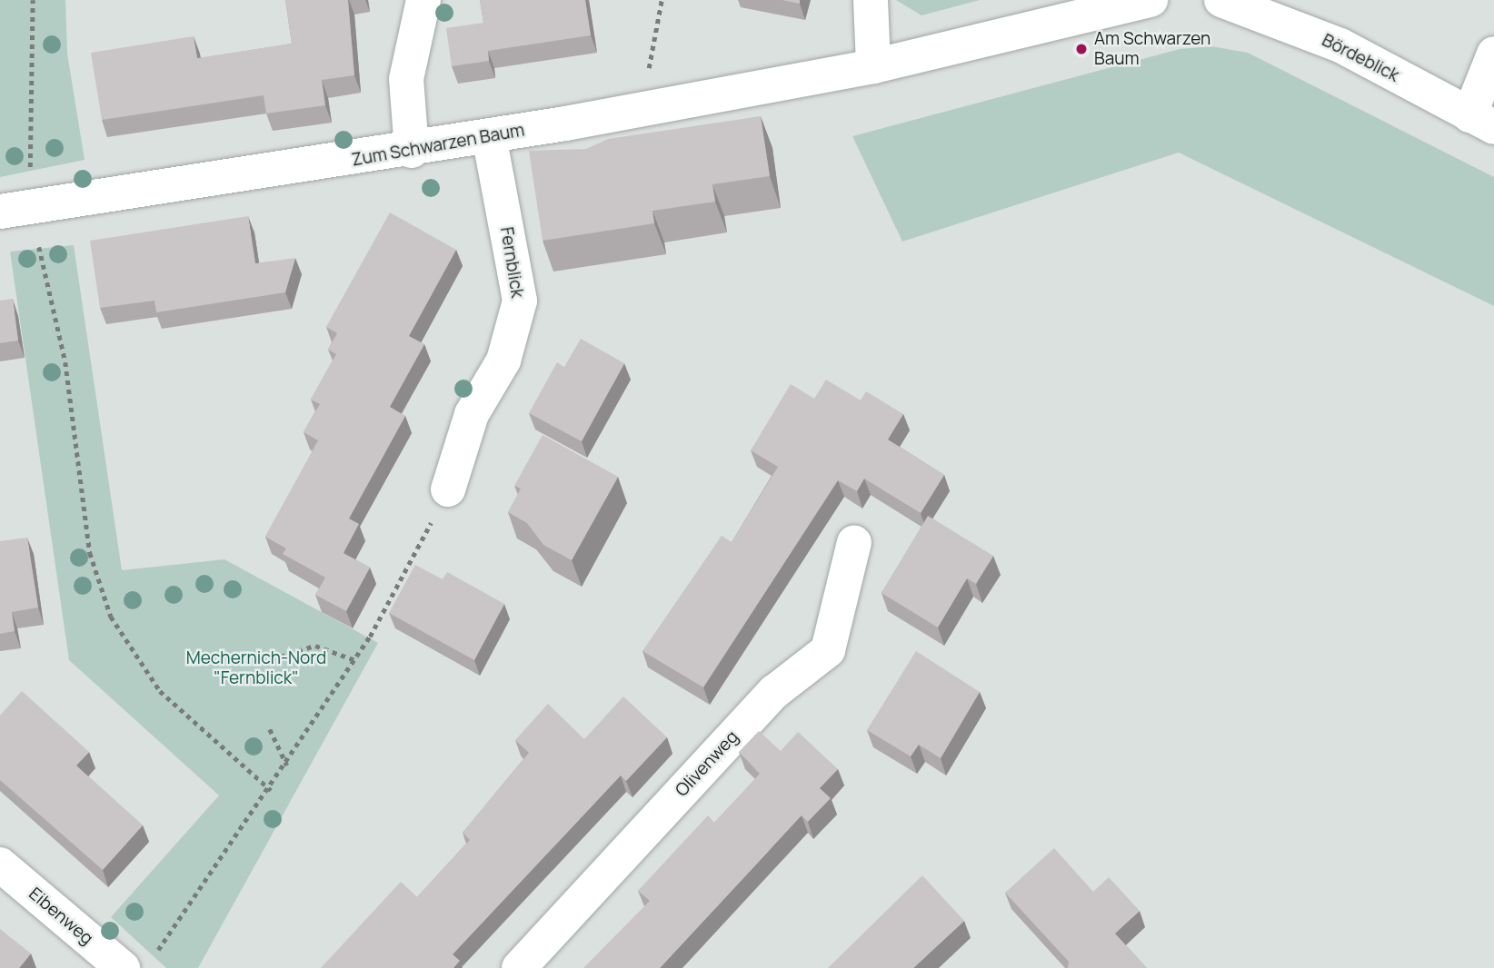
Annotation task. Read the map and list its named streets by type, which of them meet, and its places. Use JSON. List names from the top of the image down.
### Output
{
  "streets": {
    "street": [
      "Bördeblick",
      "Zum Schwarzen Baum",
      "Fernblick",
      "Olivenweg",
      "Eibenweg"
    ]
  },
  "crossings": [
    ["Zum Schwarzen Baum", "Fernblick"]
  ],
  "parks": ["Mechernich-Nord \"Fernblick\""],
  "places": ["Am Schwarzen Baum"]
}
